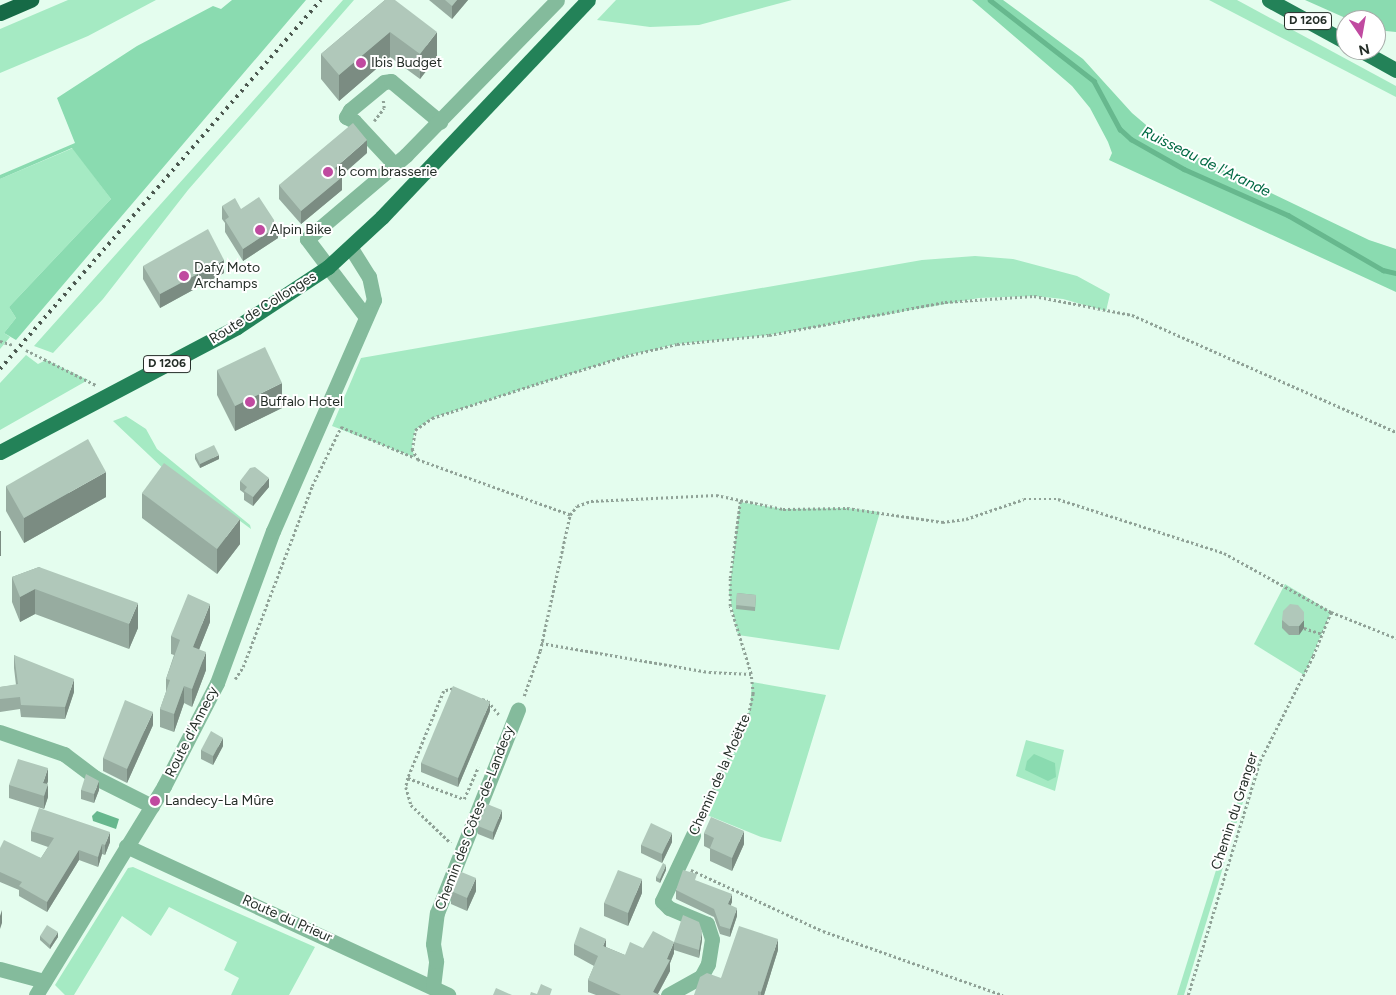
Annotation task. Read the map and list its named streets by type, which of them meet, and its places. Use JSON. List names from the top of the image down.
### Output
{
  "streets": {
    "main road": ["D 1206", "Route de Collonges"],
    "street": [
      "Route d'Annecy",
      "Chemin de la Moëtte",
      "Chemin des Côtes-de-Landecy",
      "Route du Prieur"
    ],
    "path": ["Chemin du Granger"]
  },
  "crossings": [
    ["Route de Collonges", "Route d'Annecy"],
    ["Route d'Annecy", "Route du Prieur"],
    ["Chemin des Côtes-de-Landecy", "Route du Prieur"]
  ],
  "water": ["Ruisseau de l'Arande"],
  "places": [
    "Ibis Budget",
    "b com brasserie",
    "Alpin Bike",
    "Dafy Moto Archamps",
    "Buffalo Hotel",
    "Landecy-La Mûre"
  ],
  "north": "bottom"
}
